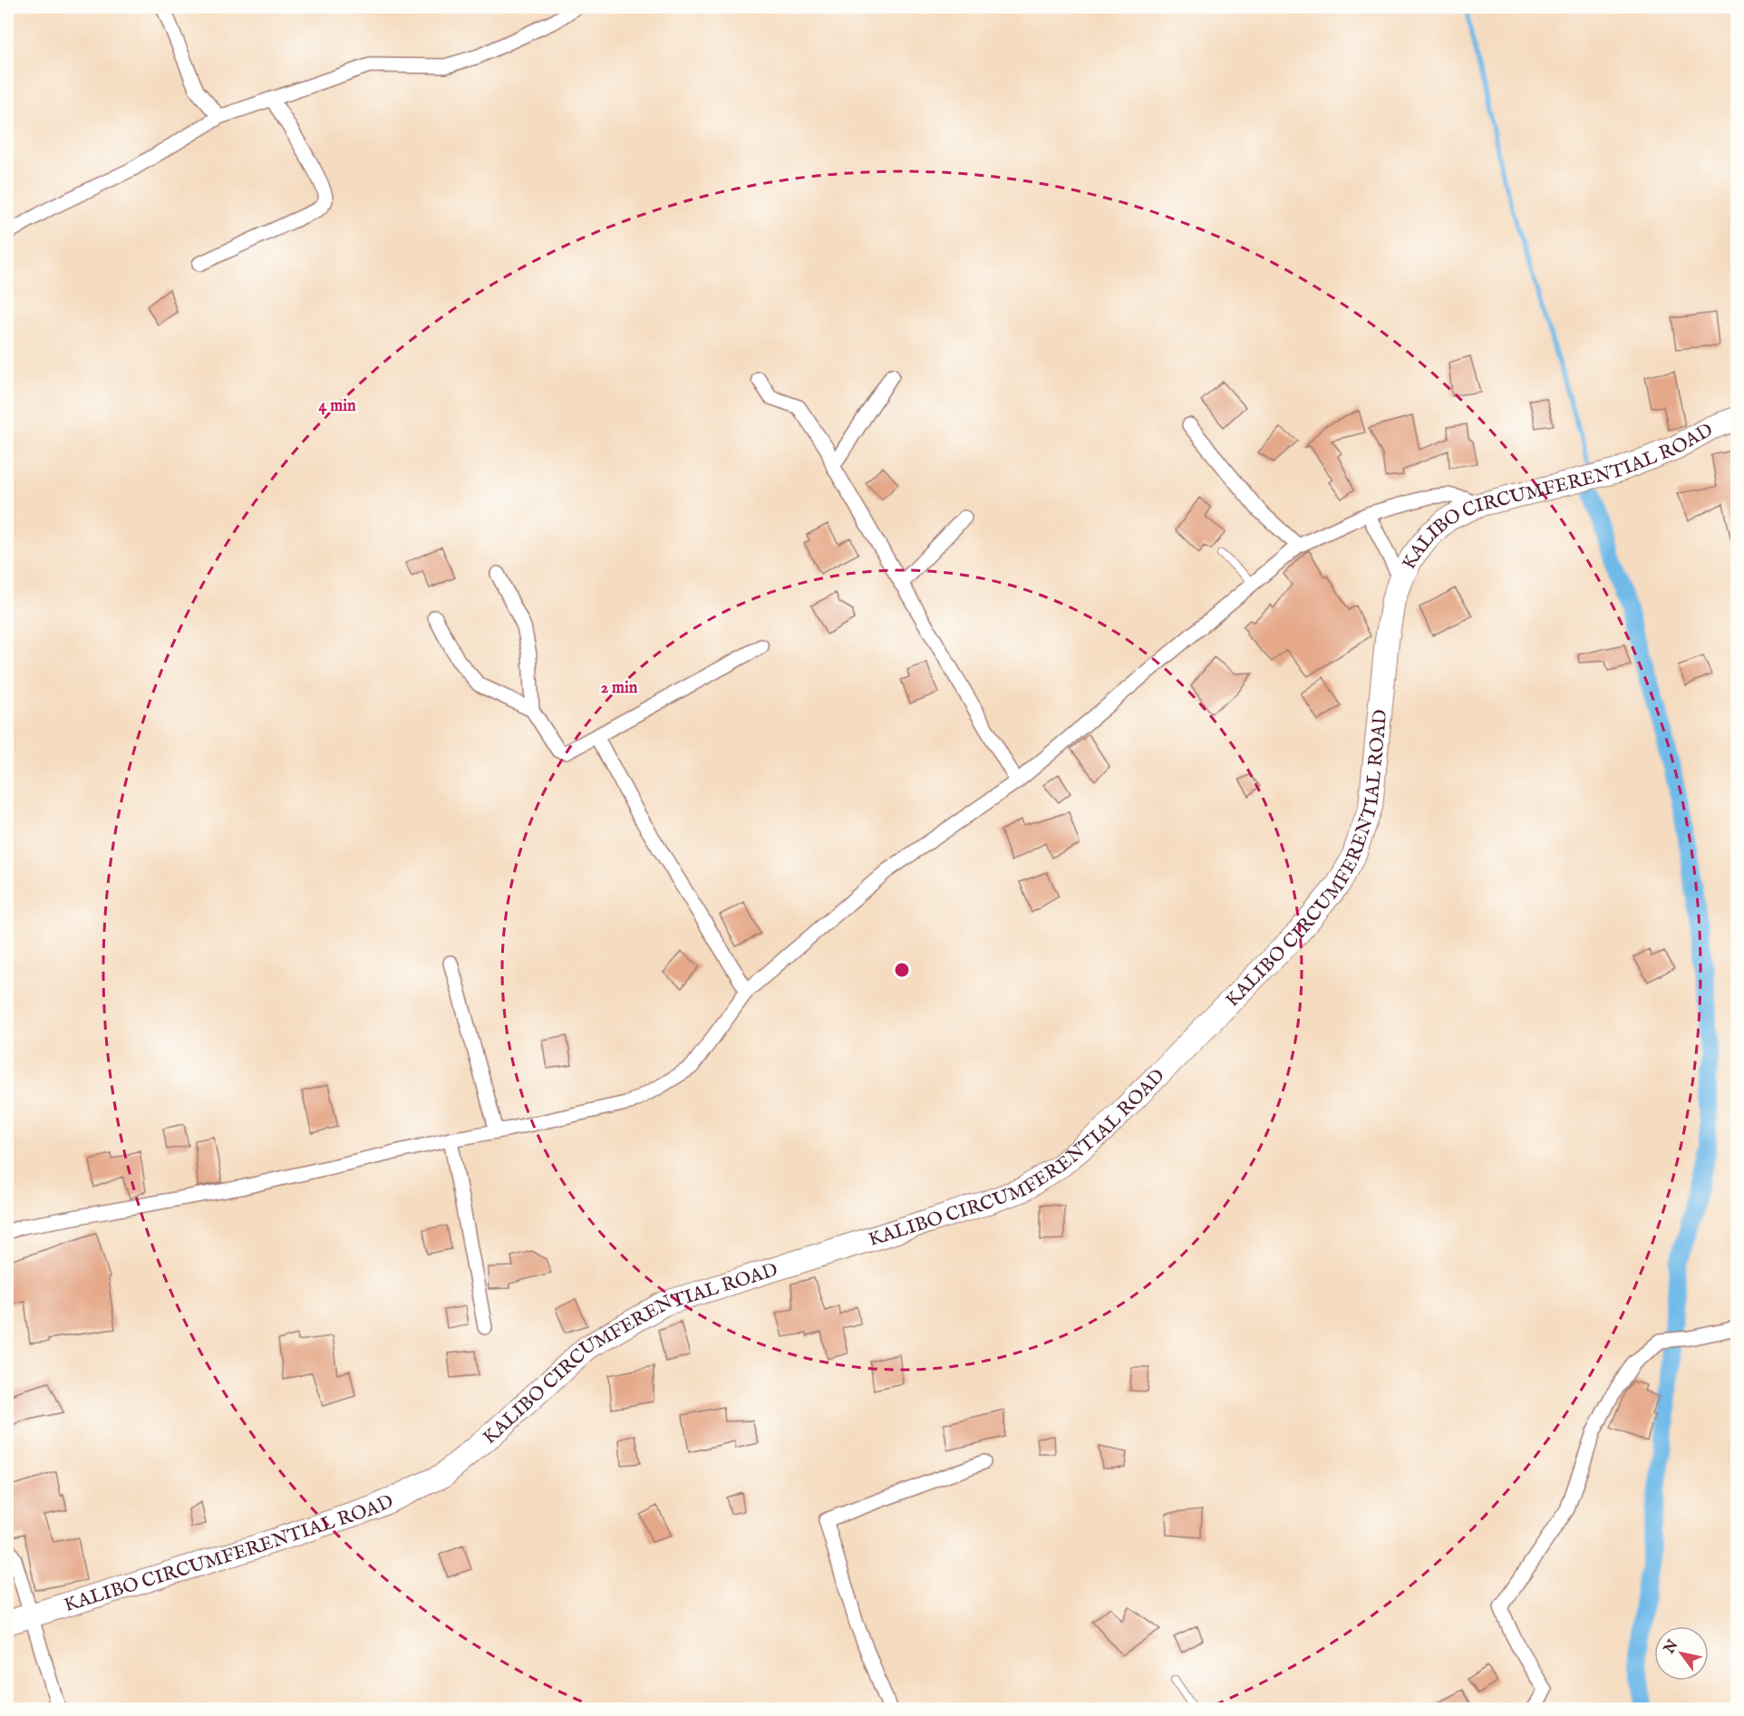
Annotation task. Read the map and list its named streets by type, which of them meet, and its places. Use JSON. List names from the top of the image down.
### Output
{
  "streets": {
    "main road": ["KALIBO CIRCUMFERENTIAL ROAD"]
  },
  "north": "top left",
  "rings": ["4 min", "2 min"]
}
